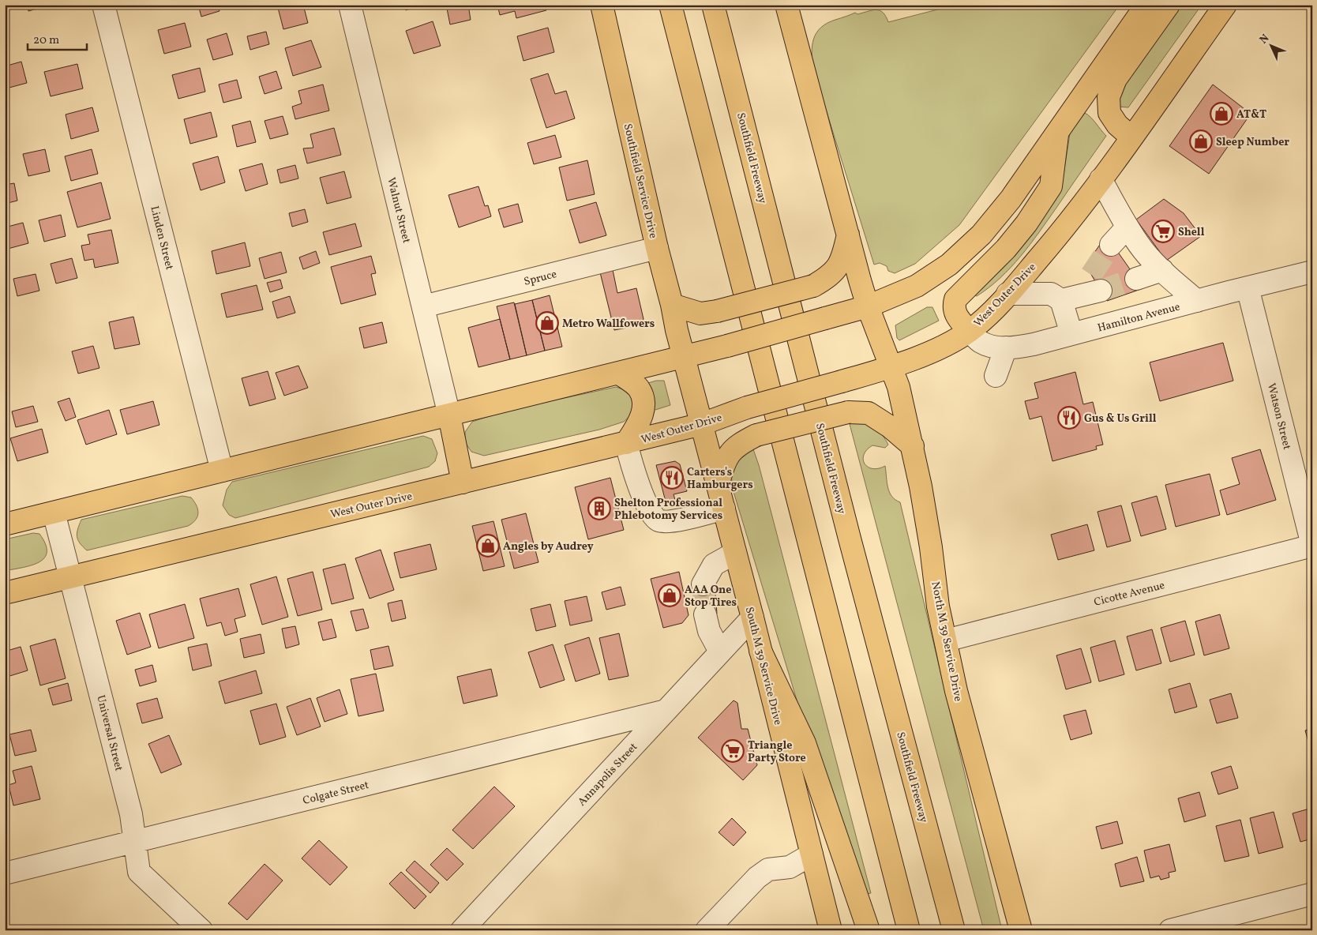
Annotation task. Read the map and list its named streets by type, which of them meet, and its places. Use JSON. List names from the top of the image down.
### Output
{
  "streets": {
    "main road": [
      "Southfield Freeway",
      "Southfield Service Drive",
      "West Outer Drive",
      "North M 39 Service Drive",
      "South M 39 Service Drive"
    ],
    "street": [
      "Walnut Street",
      "Linden Street",
      "Spruce",
      "Hamilton Avenue",
      "Watson Street",
      "Cicotte Avenue",
      "Universal Street",
      "Annapolis Street",
      "Colgate Street"
    ]
  },
  "crossings": [
    ["Southfield Service Drive", "Spruce"],
    ["Southfield Service Drive", "South M 39 Service Drive"],
    ["Walnut Street", "Spruce"],
    ["West Outer Drive", "Hamilton Avenue"],
    ["West Outer Drive", "North M 39 Service Drive"],
    ["West Outer Drive", "South M 39 Service Drive"],
    ["West Outer Drive", "Universal Street"],
    ["Hamilton Avenue", "Watson Street"],
    ["Watson Street", "Cicotte Avenue"],
    ["Cicotte Avenue", "North M 39 Service Drive"],
    ["South M 39 Service Drive", "Annapolis Street"],
    ["Universal Street", "Colgate Street"],
    ["Annapolis Street", "Colgate Street"]
  ],
  "places": {
    "shop": [
      "AT&T",
      "Sleep Number",
      "Metro Wallfowers",
      "Angles by Audrey",
      "AAA One Stop Tires"
    ],
    "supermarket": ["Shell", "Triangle Party Store"],
    "restaurant": ["Gus & Us Grill", "Carters's Hamburgers"],
    "building": ["Shelton Professional Phlebotomy Services"]
  },
  "scale_bar": "20 m",
  "north": "top left"
}
